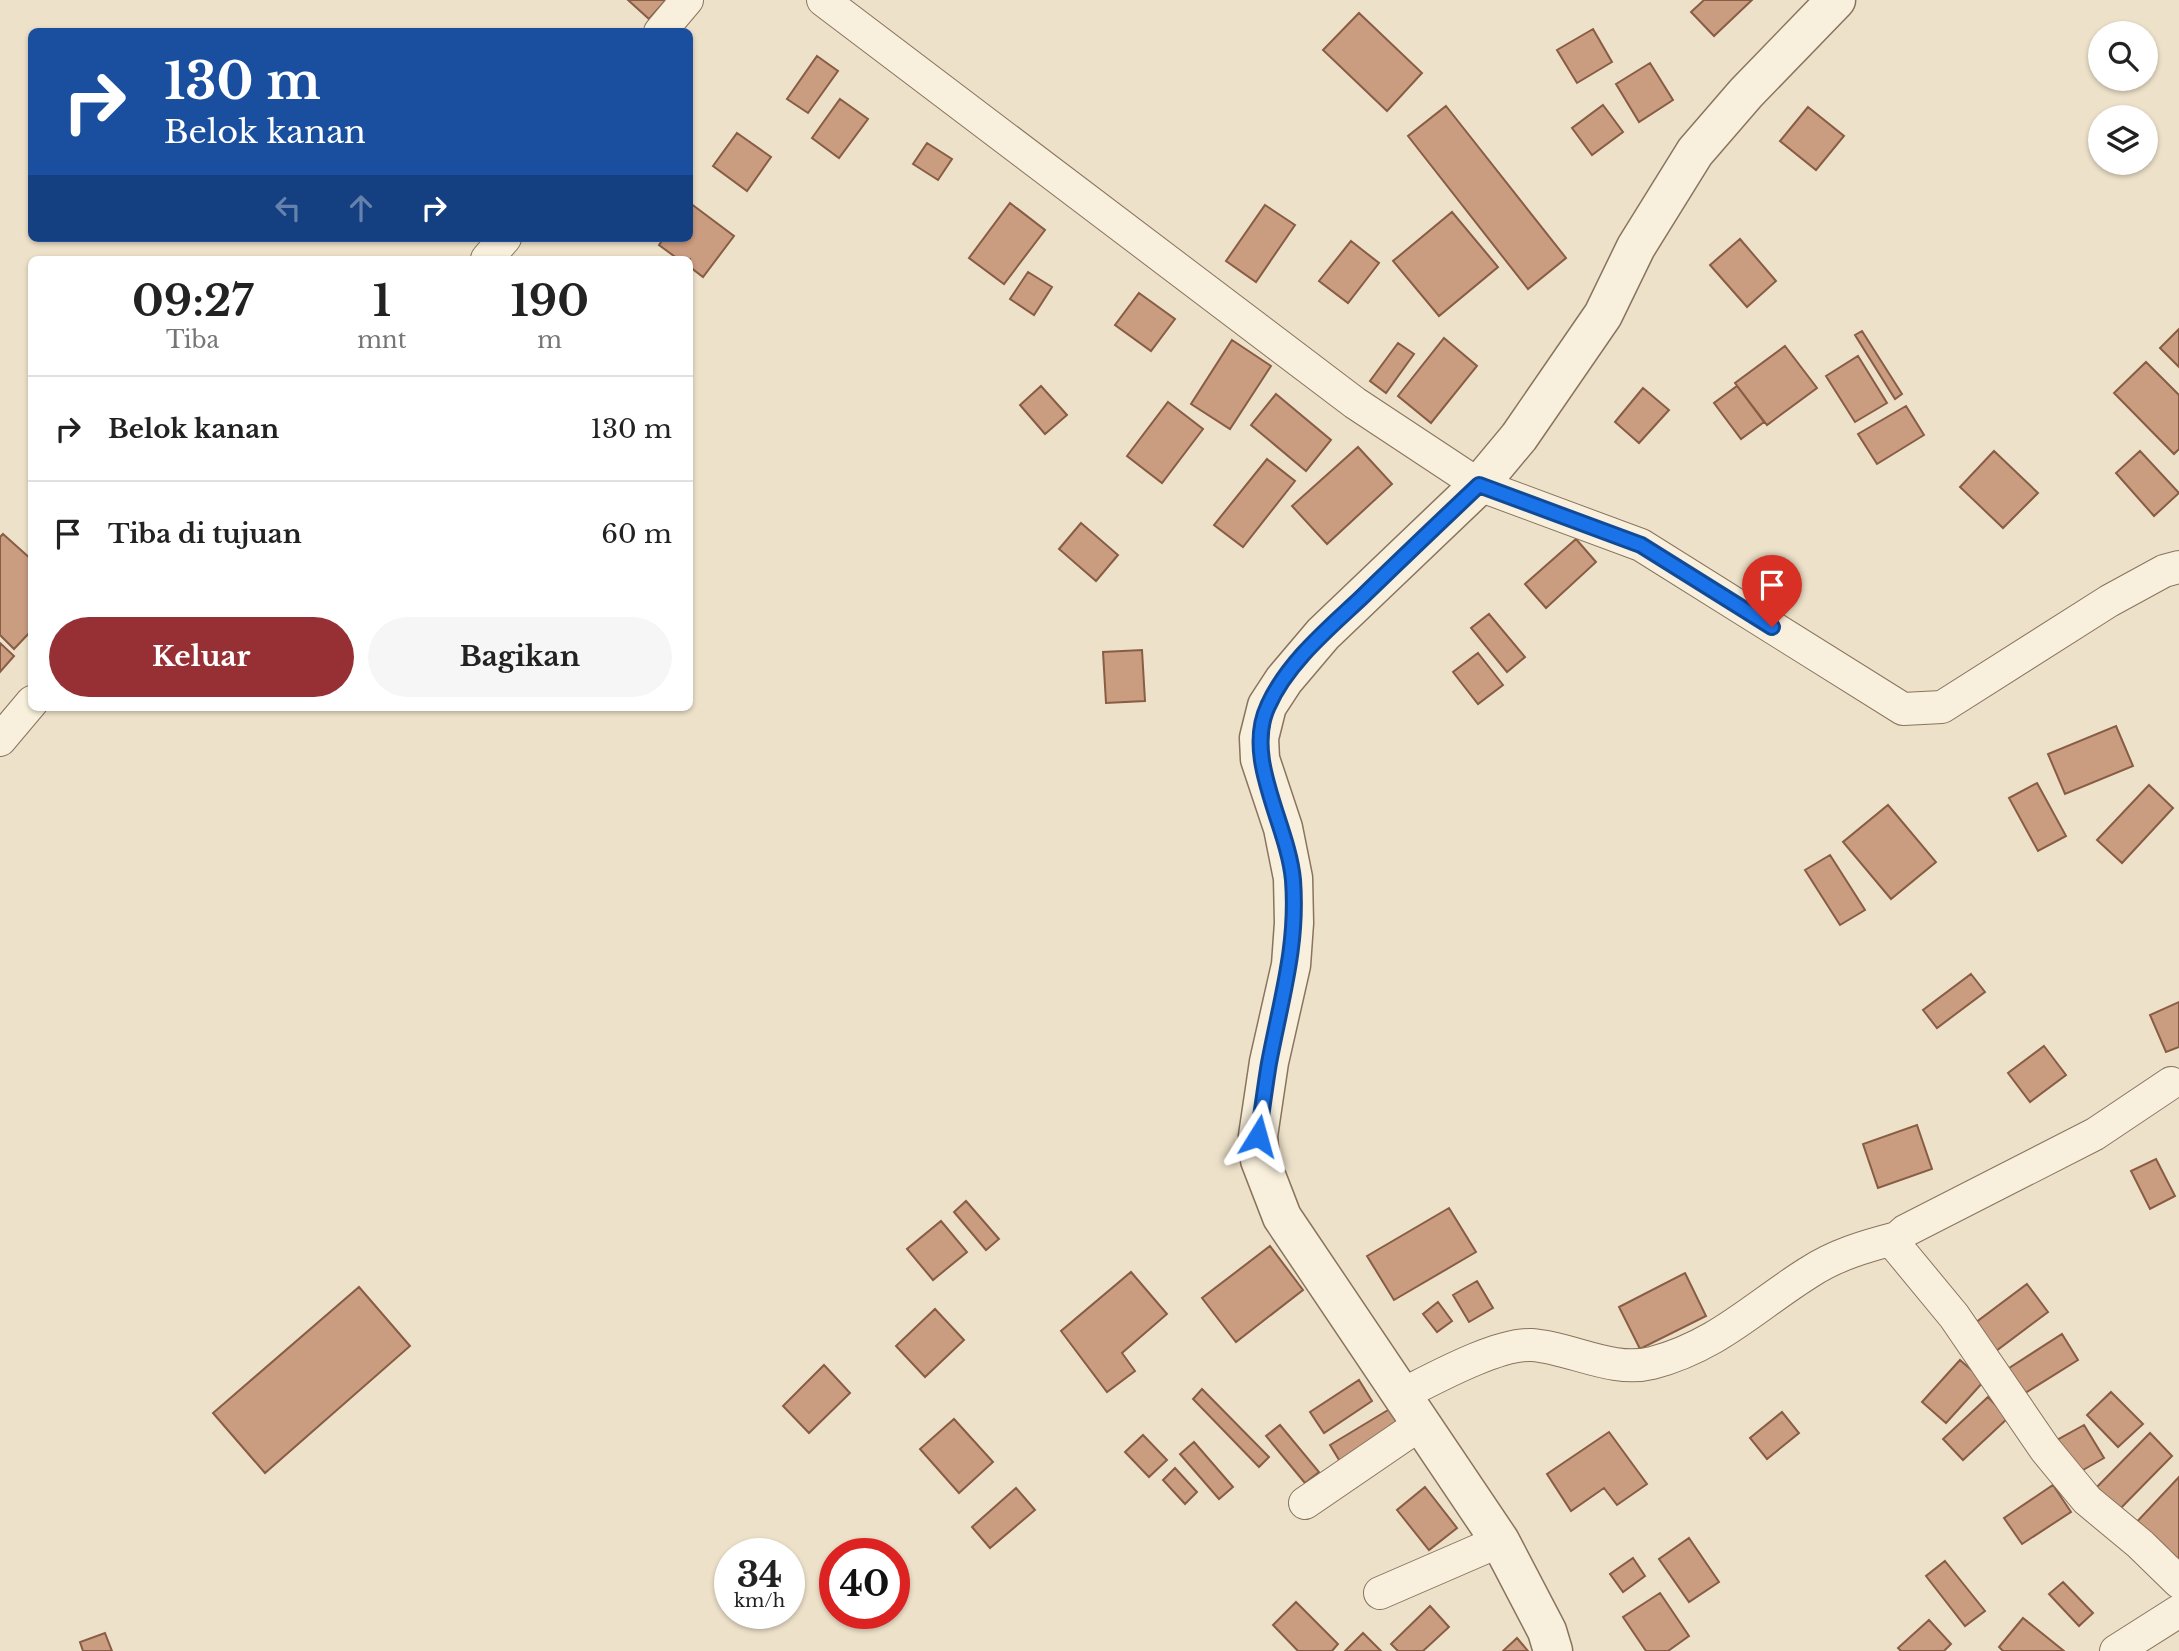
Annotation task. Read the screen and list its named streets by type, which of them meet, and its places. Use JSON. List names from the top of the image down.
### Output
{
  "page": {
    "turn": ["130 m", "Belok kanan"],
    "eta": [
      "09:27",
      "Tiba",
      "1",
      "mnt",
      "190",
      "m"
    ],
    "list": [
      {
        "name": "Belok kanan",
        "value": "130 m"
      },
      {
        "name": "Tiba di tujuan",
        "value": "60 m"
      }
    ],
    "buttons": ["Keluar", "Bagikan"],
    "speed": "34 km/h",
    "limit": "40"
  }
}
